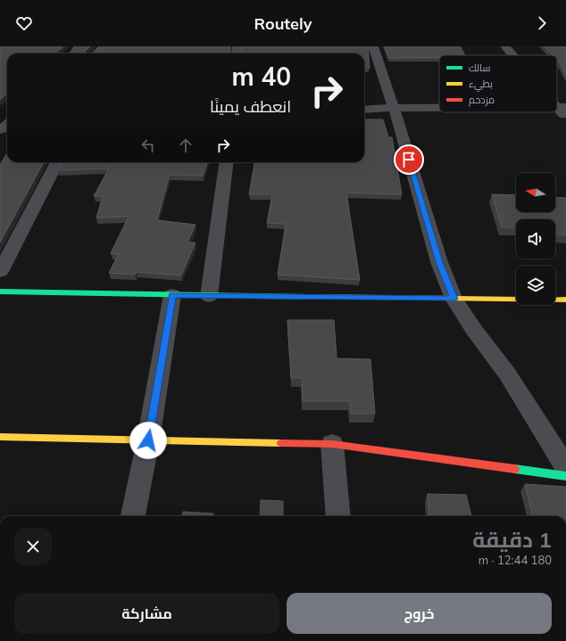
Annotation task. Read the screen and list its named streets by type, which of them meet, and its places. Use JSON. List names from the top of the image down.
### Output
{
  "legend": ["سالك", "بطيء", "مزدحم"],
  "north": "left",
  "page": {
    "header": "Routely",
    "turn": ["40 m", "انعطف يمينًا"],
    "heading": ["1 دقيقة", "180 m · 12:44"],
    "buttons": ["خروج", "مشاركة"]
  }
}
